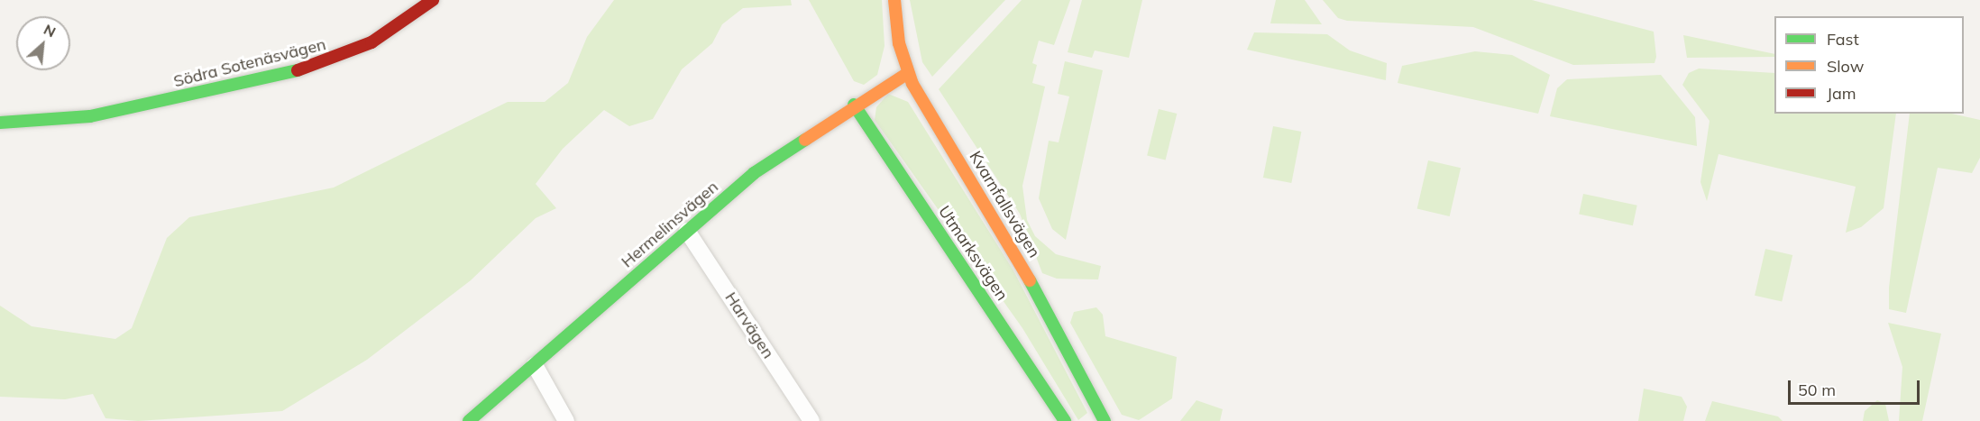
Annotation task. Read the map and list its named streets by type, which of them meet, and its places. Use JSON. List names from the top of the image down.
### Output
{
  "streets": {
    "street": [
      "Södra Sotenäsvägen",
      "Kvarnfallsvägen",
      "Hermelinsvägen",
      "Utmarksvägen",
      "Harvägen"
    ]
  },
  "crossings": [
    ["Kvarnfallsvägen", "Hermelinsvägen"],
    ["Hermelinsvägen", "Utmarksvägen"],
    ["Hermelinsvägen", "Harvägen"]
  ],
  "legend": ["Fast", "Slow", "Jam"],
  "scale_bar": "50 m",
  "north": "top right"
}
